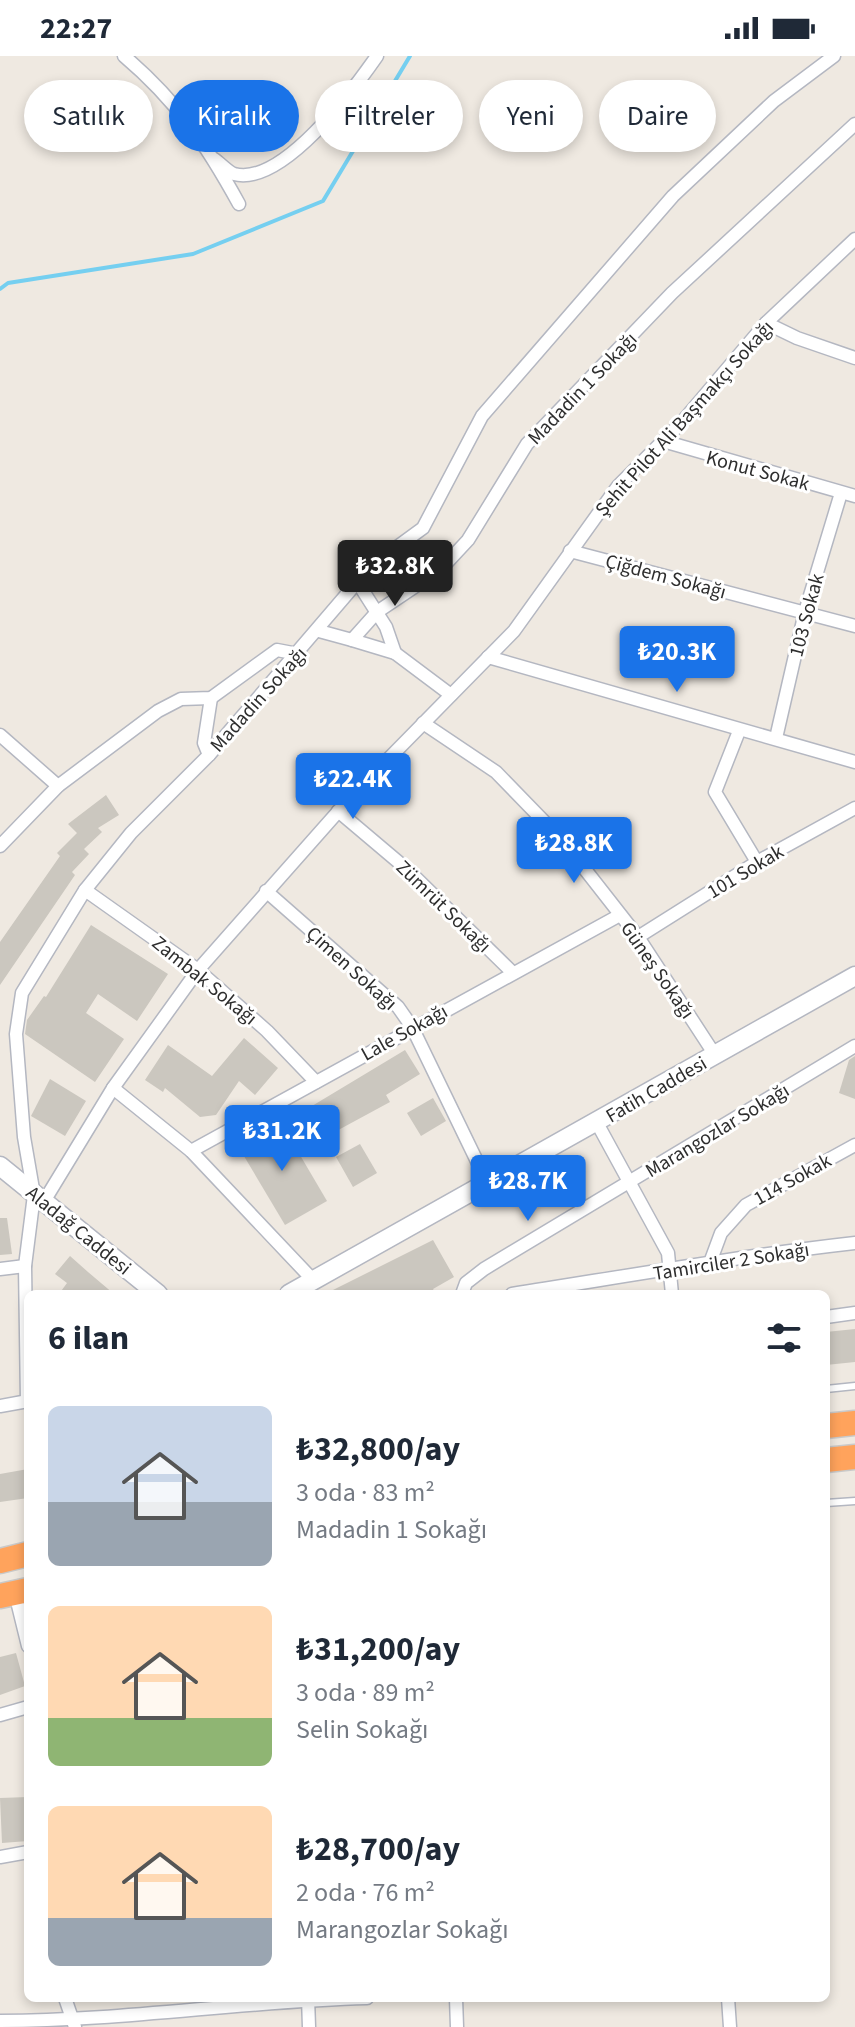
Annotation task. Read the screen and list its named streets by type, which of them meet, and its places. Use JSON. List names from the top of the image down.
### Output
{
  "streets": {
    "main road": ["Fatih Caddesi", "Aladağ Caddesi"],
    "street": [
      "Madadin 1 Sokağı",
      "Şehit Pilot Ali Başmakçı Sokağı",
      "Konut Sokak",
      "Çiğdem Sokağı",
      "103 Sokak",
      "Madadin Sokağı",
      "101 Sokak",
      "Zümrüt Sokağı",
      "Çimen Sokağı",
      "Güneş Sokağı",
      "Zambak Sokağı",
      "Lale Sokağı",
      "Marangozlar Sokağı",
      "114 Sokak",
      "Tamirciler 2 Sokağı"
    ]
  },
  "crossings": [
    ["Şehit Pilot Ali Başmakçı Sokağı", "Konut Sokak"],
    ["Şehit Pilot Ali Başmakçı Sokağı", "Çiğdem Sokağı"],
    ["Şehit Pilot Ali Başmakçı Sokağı", "Madadin Sokağı"],
    ["Şehit Pilot Ali Başmakçı Sokağı", "Zümrüt Sokağı"],
    ["Şehit Pilot Ali Başmakçı Sokağı", "Çimen Sokağı"],
    ["Şehit Pilot Ali Başmakçı Sokağı", "Güneş Sokağı"],
    ["Şehit Pilot Ali Başmakçı Sokağı", "Zambak Sokağı"],
    ["Şehit Pilot Ali Başmakçı Sokağı", "Aladağ Caddesi"],
    ["Konut Sokak", "103 Sokak"],
    ["Çiğdem Sokağı", "103 Sokak"],
    ["Madadin Sokağı", "Zambak Sokağı"],
    ["Madadin Sokağı", "Aladağ Caddesi"],
    ["101 Sokak", "Güneş Sokağı"],
    ["Zümrüt Sokağı", "Lale Sokağı"],
    ["Çimen Sokağı", "Lale Sokağı"],
    ["Çimen Sokağı", "Fatih Caddesi"],
    ["Güneş Sokağı", "Lale Sokağı"],
    ["Güneş Sokağı", "Fatih Caddesi"],
    ["Zambak Sokağı", "Lale Sokağı"],
    ["114 Sokak", "Tamirciler 2 Sokağı"]
  ],
  "page": {
    "status": "22:27",
    "chip": [
      "Satılık",
      "Kiralık",
      "Filtreler",
      "Yeni",
      "Daire"
    ],
    "price": [
      "₺32.8K",
      "₺20.3K",
      "₺22.4K",
      "₺28.8K",
      "₺31.2K",
      "₺28.7K"
    ],
    "heading": "6 ilan",
    "list": [
      {
        "name": "₺32,800/ay",
        "note": "3 oda · 83 m² · Madadin 1 Sokağı"
      },
      {
        "name": "₺31,200/ay",
        "note": "3 oda · 89 m² · Selin Sokağı"
      },
      {
        "name": "₺28,700/ay",
        "note": "2 oda · 76 m² · Marangozlar Sokağı"
      }
    ]
  }
}
